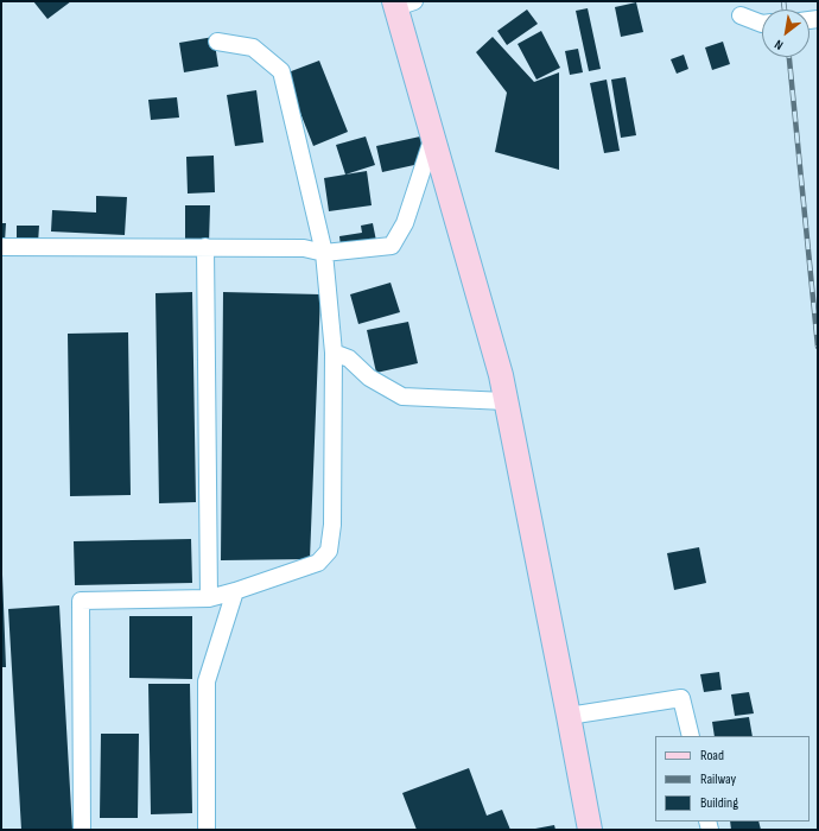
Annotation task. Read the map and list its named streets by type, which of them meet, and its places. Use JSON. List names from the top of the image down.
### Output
{
  "legend": ["Road", "Railway", "Building"],
  "north": "bottom left"
}
